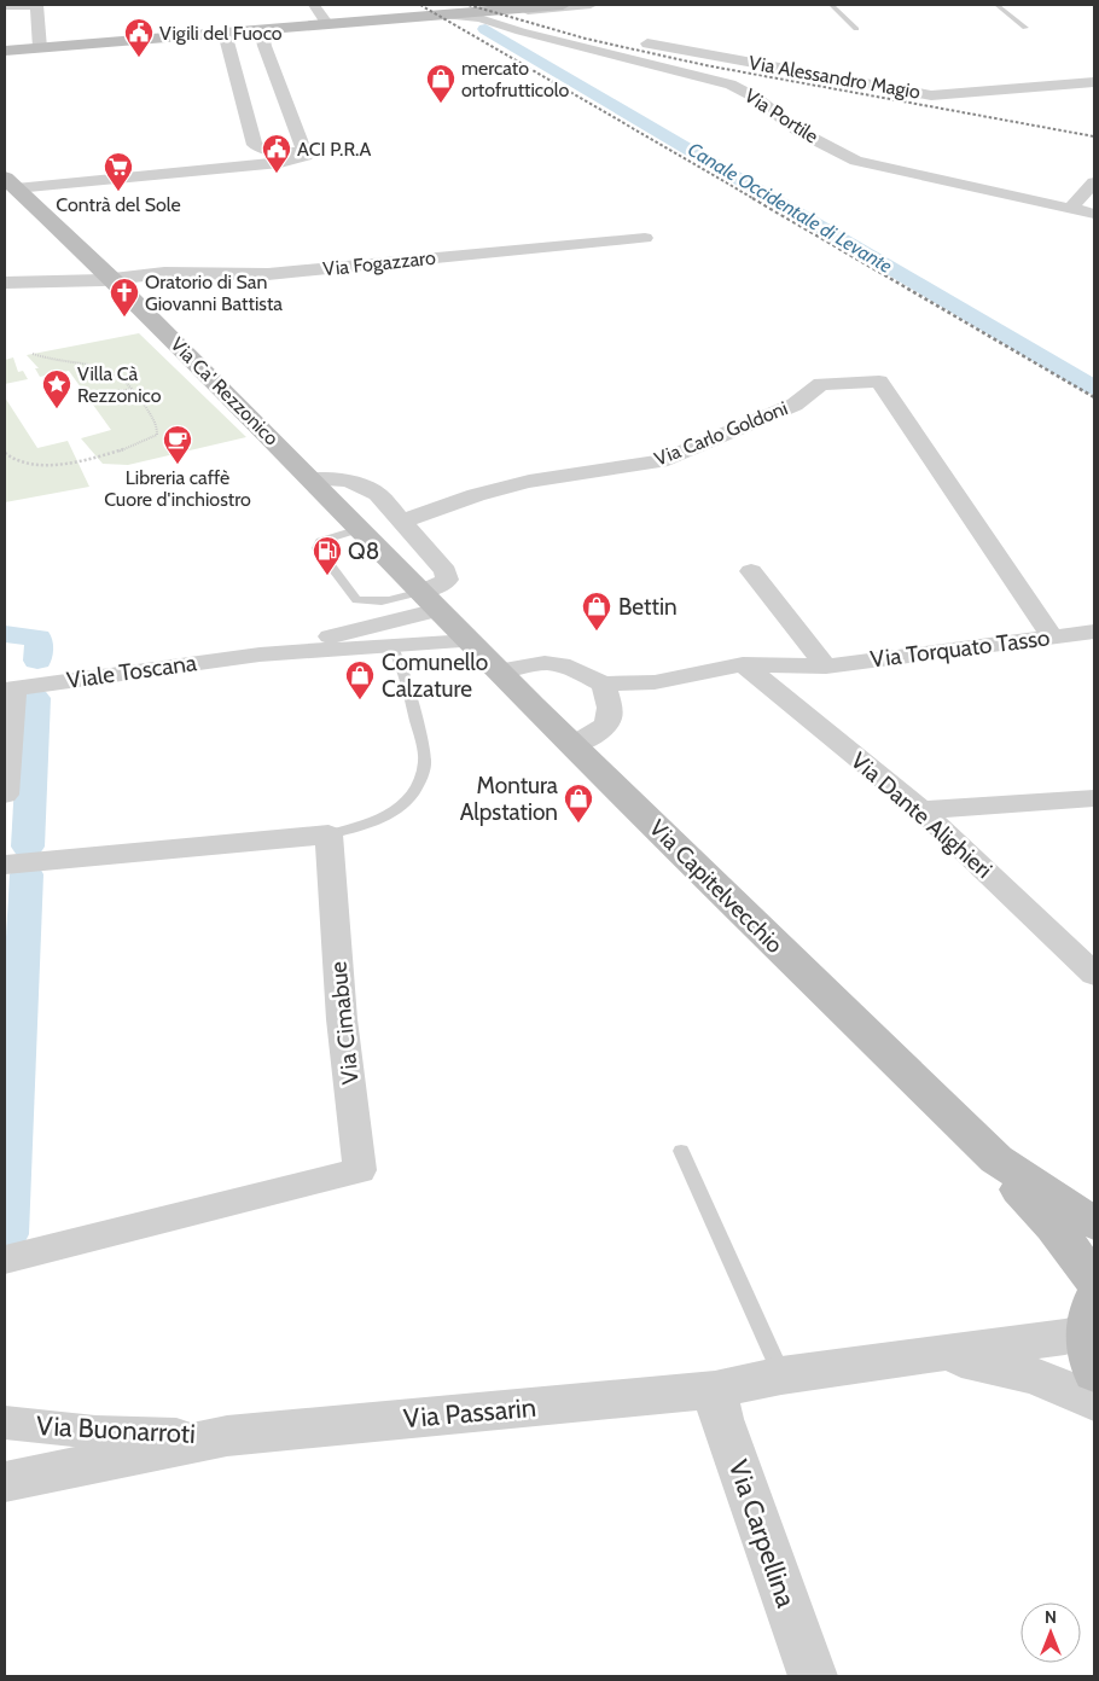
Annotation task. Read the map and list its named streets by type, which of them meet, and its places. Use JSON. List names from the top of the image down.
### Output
{
  "streets": {
    "main road": ["Via Ca' Rezzonico", "Via Capitelvecchio"],
    "street": [
      "Via Alessandro Magio",
      "Via Portile",
      "Via Fogazzaro",
      "Via Carlo Goldoni",
      "Via Torquato Tasso",
      "Viale Toscana",
      "Via Dante Alighieri",
      "Via Cimabue",
      "Via Passarin",
      "Via Buonarroti",
      "Via Carpellina"
    ]
  },
  "crossings": [
    ["Via Fogazzaro", "Via Ca' Rezzonico"],
    ["Via Ca' Rezzonico", "Viale Toscana"],
    ["Via Ca' Rezzonico", "Via Capitelvecchio"],
    ["Via Carlo Goldoni", "Via Torquato Tasso"],
    ["Via Torquato Tasso", "Via Dante Alighieri"],
    ["Via Torquato Tasso", "Via Capitelvecchio"],
    ["Viale Toscana", "Via Capitelvecchio"],
    ["Via Passarin", "Via Buonarroti"],
    ["Via Passarin", "Via Carpellina"]
  ],
  "water": ["Canale Occidentale di Levante"],
  "places": {
    "public building": ["Vigili del Fuoco", "ACI P.R.A"],
    "shop": [
      "mercato ortofrutticolo",
      "Bettin",
      "Comunello Calzature",
      "Montura Alpstation"
    ],
    "supermarket": ["Contrà del Sole"],
    "church": ["Oratorio di San Giovanni Battista"],
    "place": ["Villa Cà Rezzonico"],
    "cafe": ["Libreria caffè Cuore d'inchiostro"],
    "fuel station": ["Q8"]
  },
  "north": "top"
}
